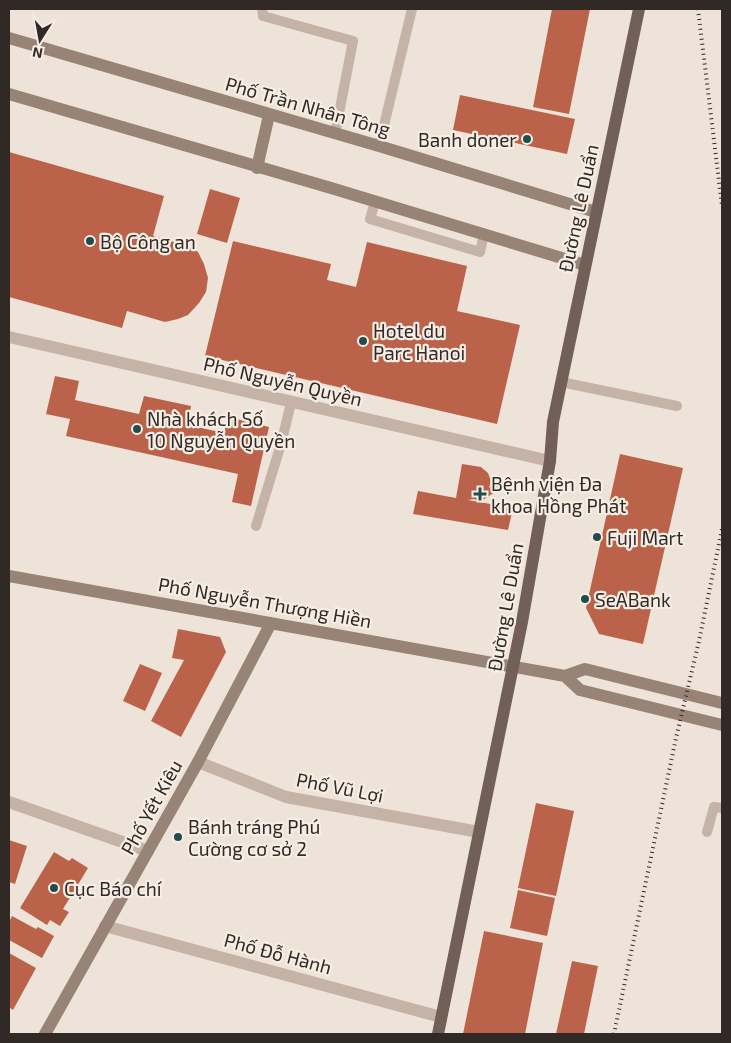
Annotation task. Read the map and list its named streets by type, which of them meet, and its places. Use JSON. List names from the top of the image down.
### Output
{
  "streets": {
    "main road": ["Đường Lê Duẩn"],
    "street": [
      "Phố Trần Nhân Tông",
      "Phố Nguyễn Quyền",
      "Phố Nguyễn Thượng Hiền",
      "Phố Vũ Lợi",
      "Phố Yết Kiêu",
      "Phố Đỗ Hành"
    ]
  },
  "crossings": [
    ["Phố Trần Nhân Tông", "Đường Lê Duẩn"],
    ["Đường Lê Duẩn", "Phố Nguyễn Quyền"],
    ["Đường Lê Duẩn", "Phố Nguyễn Thượng Hiền"],
    ["Đường Lê Duẩn", "Phố Vũ Lợi"],
    ["Đường Lê Duẩn", "Phố Đỗ Hành"],
    ["Phố Nguyễn Thượng Hiền", "Phố Yết Kiêu"],
    ["Phố Vũ Lợi", "Phố Yết Kiêu"],
    ["Phố Yết Kiêu", "Phố Đỗ Hành"]
  ],
  "places": {
    "other": [
      "Banh doner",
      "Bộ Công an",
      "Hotel du Parc Hanoi",
      "Nhà khách Số 10 Nguyễn Quyền",
      "Fuji Mart",
      "SeABank",
      "Bánh tráng Phú Cường cơ sở 2",
      "Cục Báo chí"
    ],
    "health": ["Bệnh viện Đa khoa Hồng Phát"]
  },
  "north": "bottom"
}
